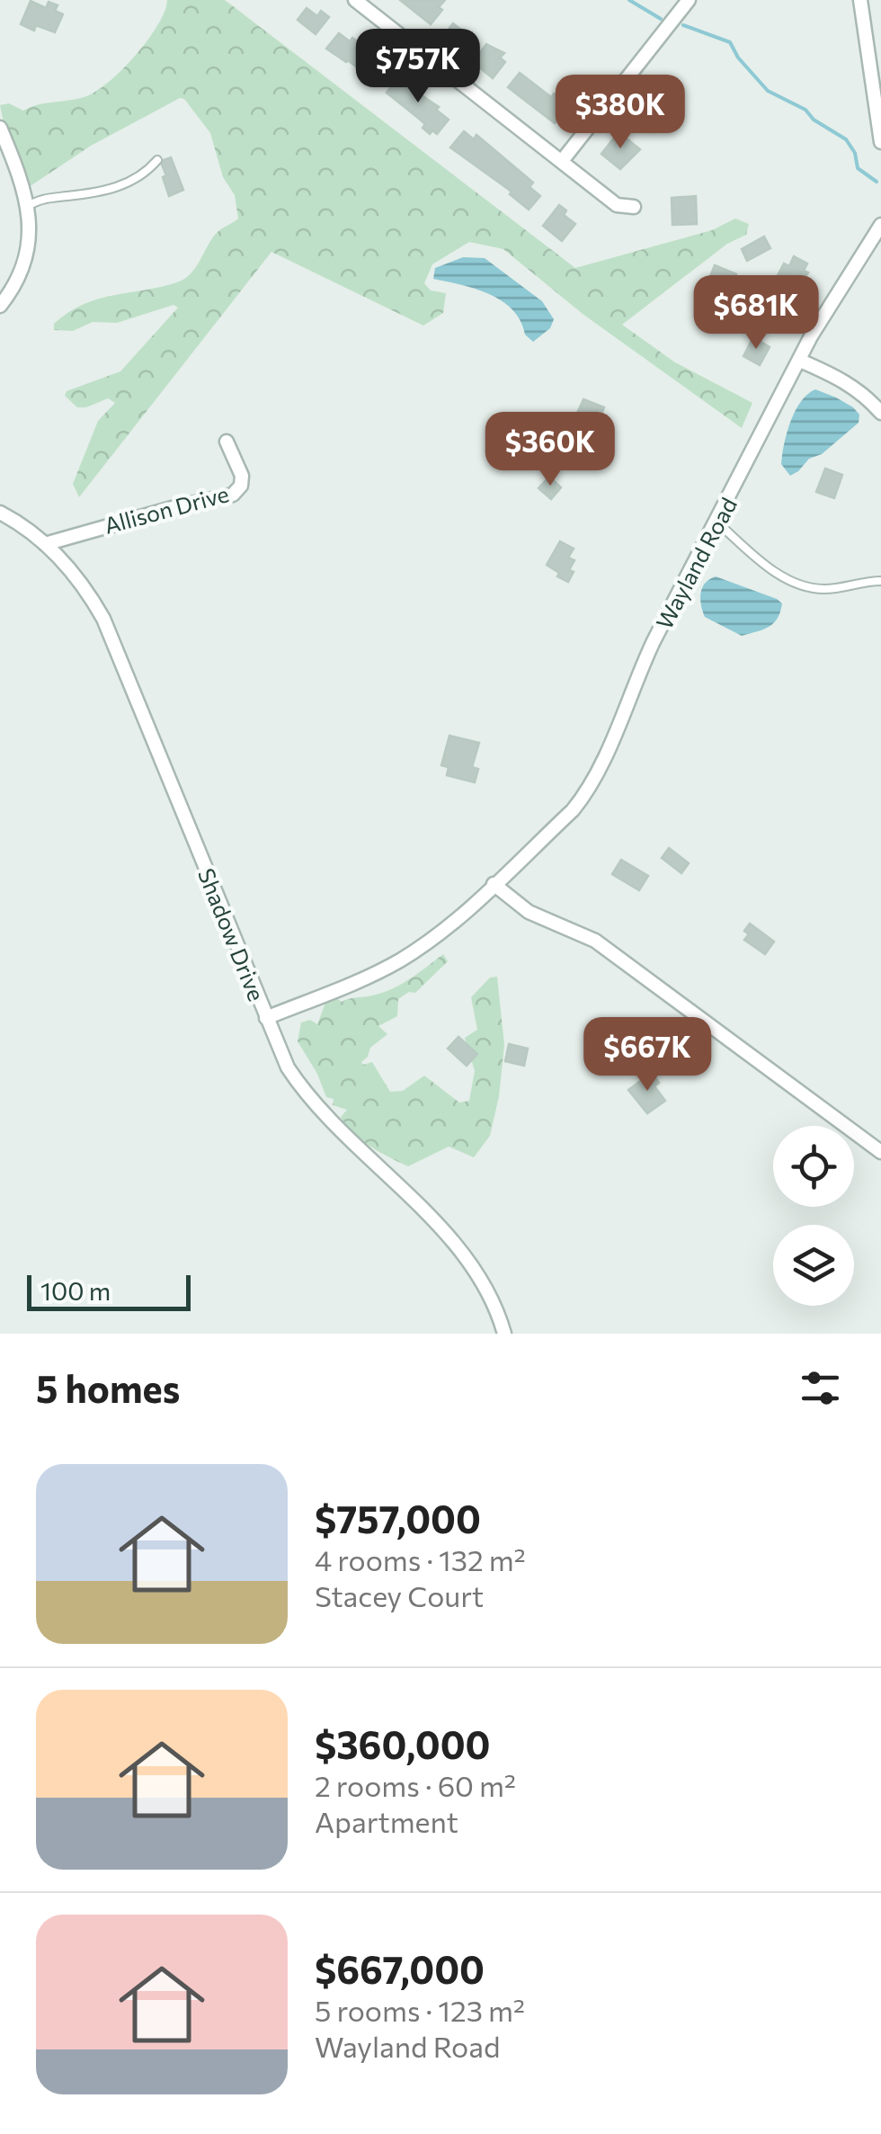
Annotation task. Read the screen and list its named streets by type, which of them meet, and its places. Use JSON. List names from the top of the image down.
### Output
{
  "streets": {
    "street": ["Allison Drive", "Wayland Road", "Shadow Drive"]
  },
  "crossings": [
    ["Allison Drive", "Shadow Drive"],
    ["Wayland Road", "Shadow Drive"]
  ],
  "scale_bar": "100 m",
  "page": {
    "price": [
      "$757K",
      "$380K",
      "$681K",
      "$360K",
      "$667K"
    ],
    "scale": "100 m",
    "heading": "5 homes",
    "list": [
      {
        "name": "$757,000",
        "note": "4 rooms · 132 m² · Stacey Court"
      },
      {
        "name": "$360,000",
        "note": "2 rooms · 60 m² · Apartment"
      },
      {
        "name": "$667,000",
        "note": "5 rooms · 123 m² · Wayland Road"
      }
    ]
  }
}
